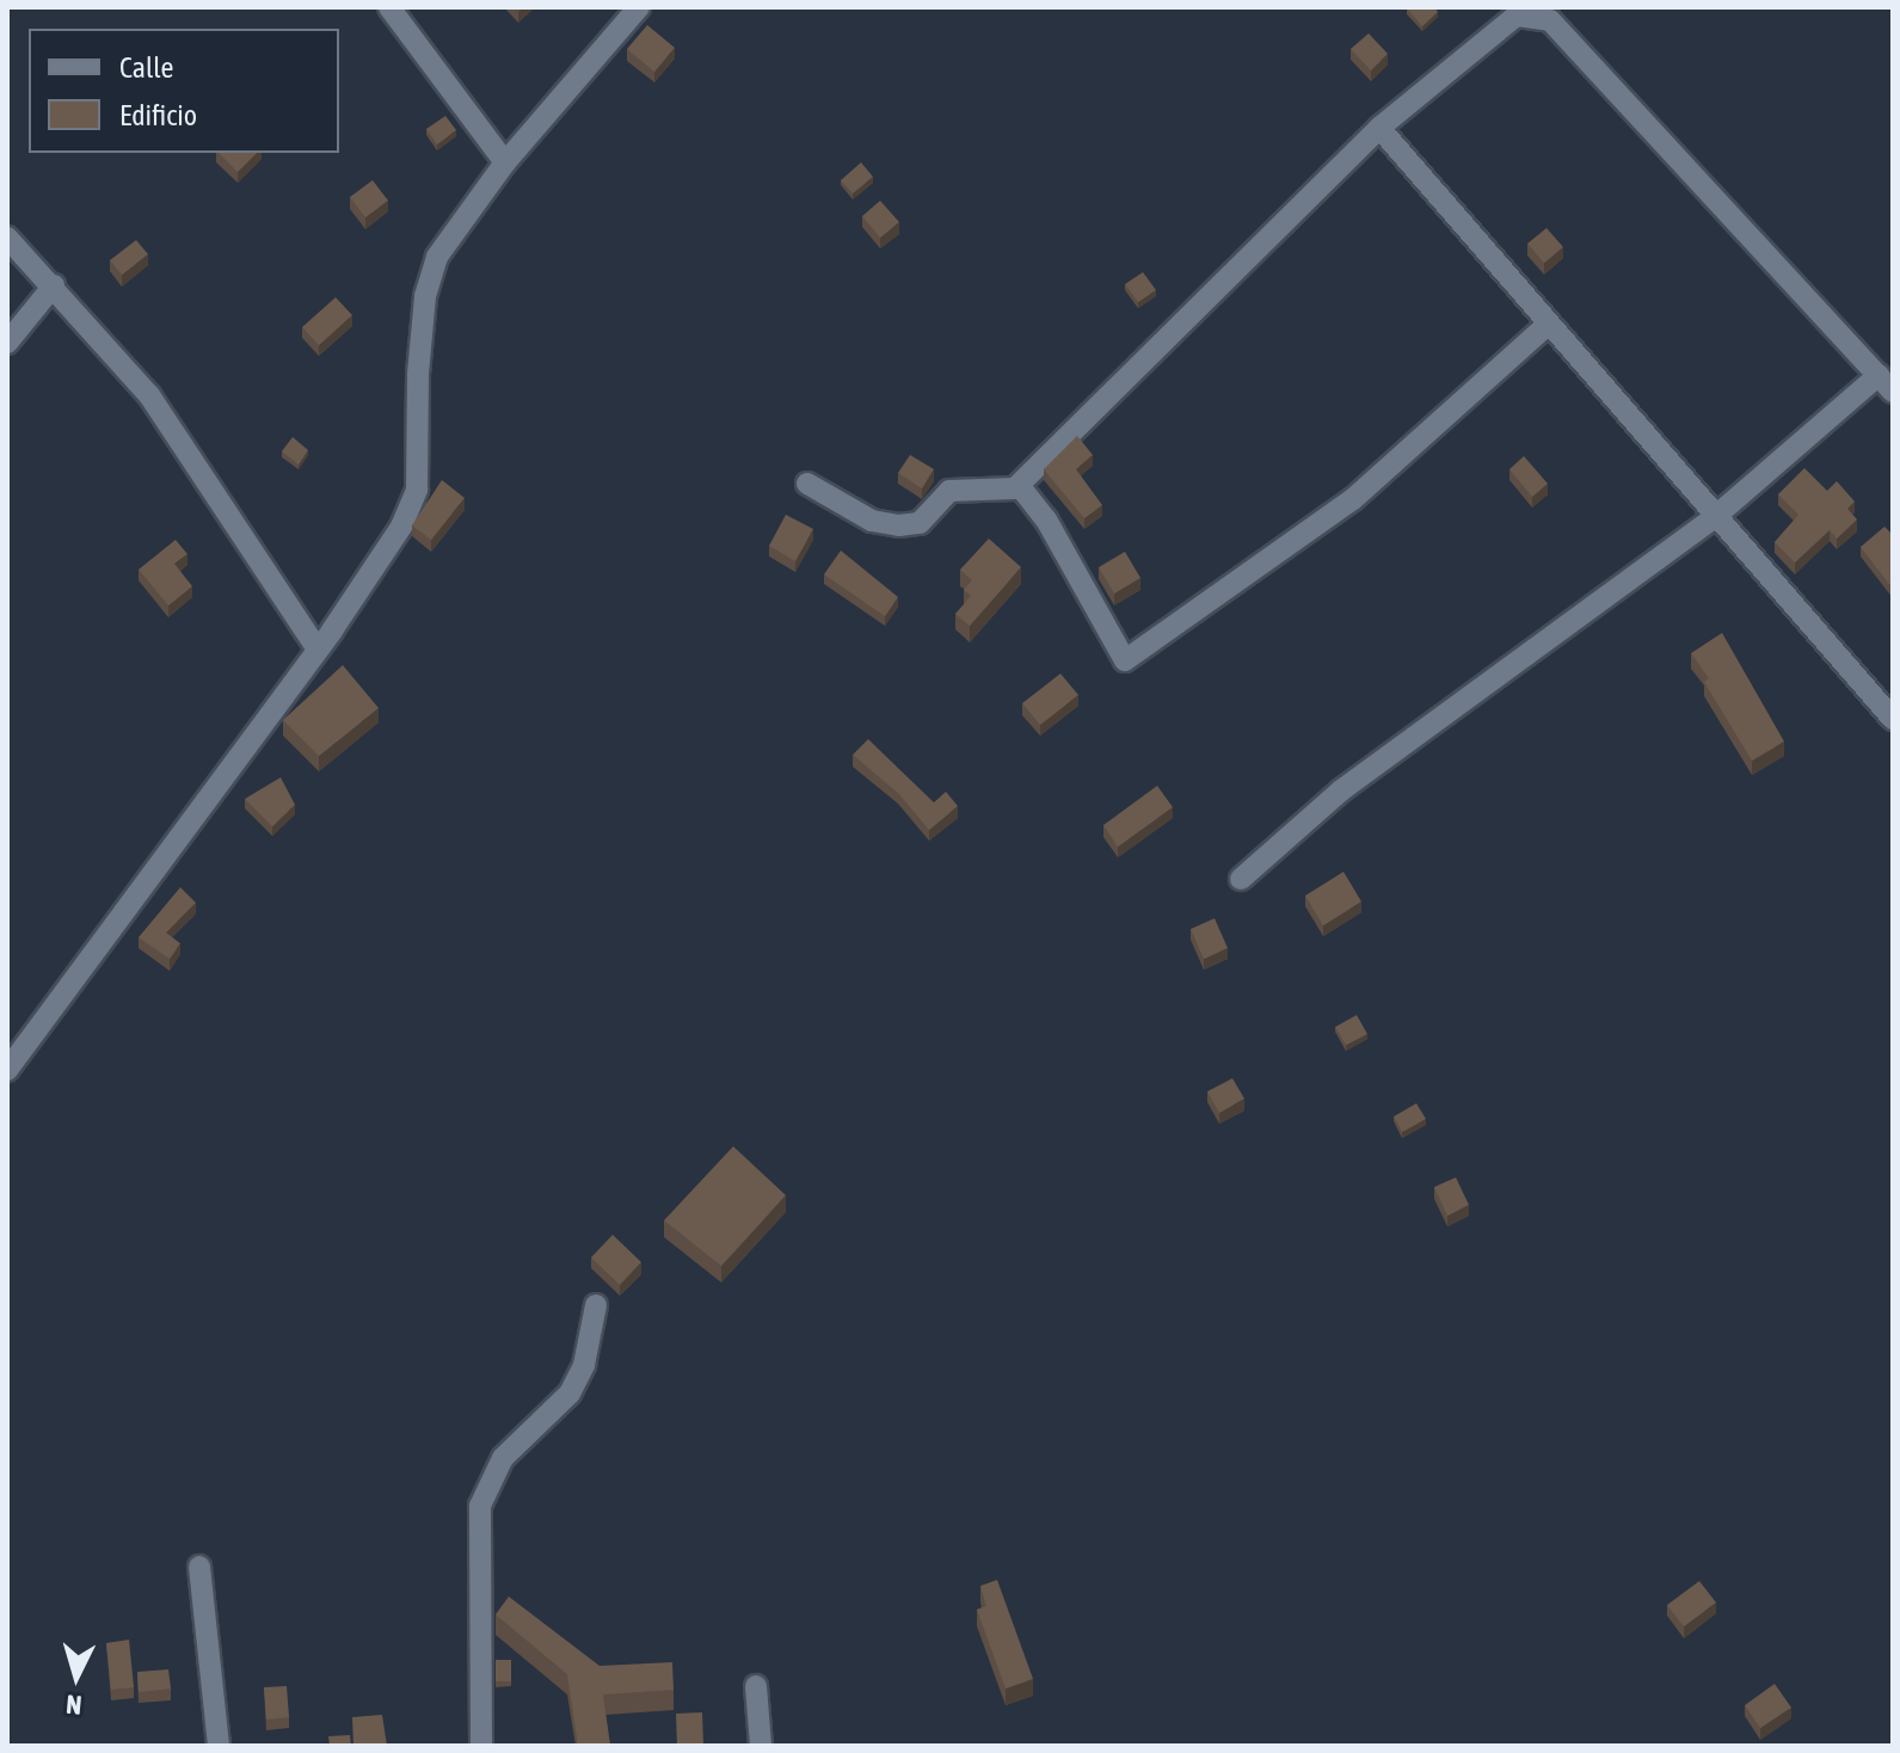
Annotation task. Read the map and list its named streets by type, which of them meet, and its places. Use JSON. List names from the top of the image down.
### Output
{
  "legend": ["Calle", "Edificio"],
  "north": "bottom"
}
